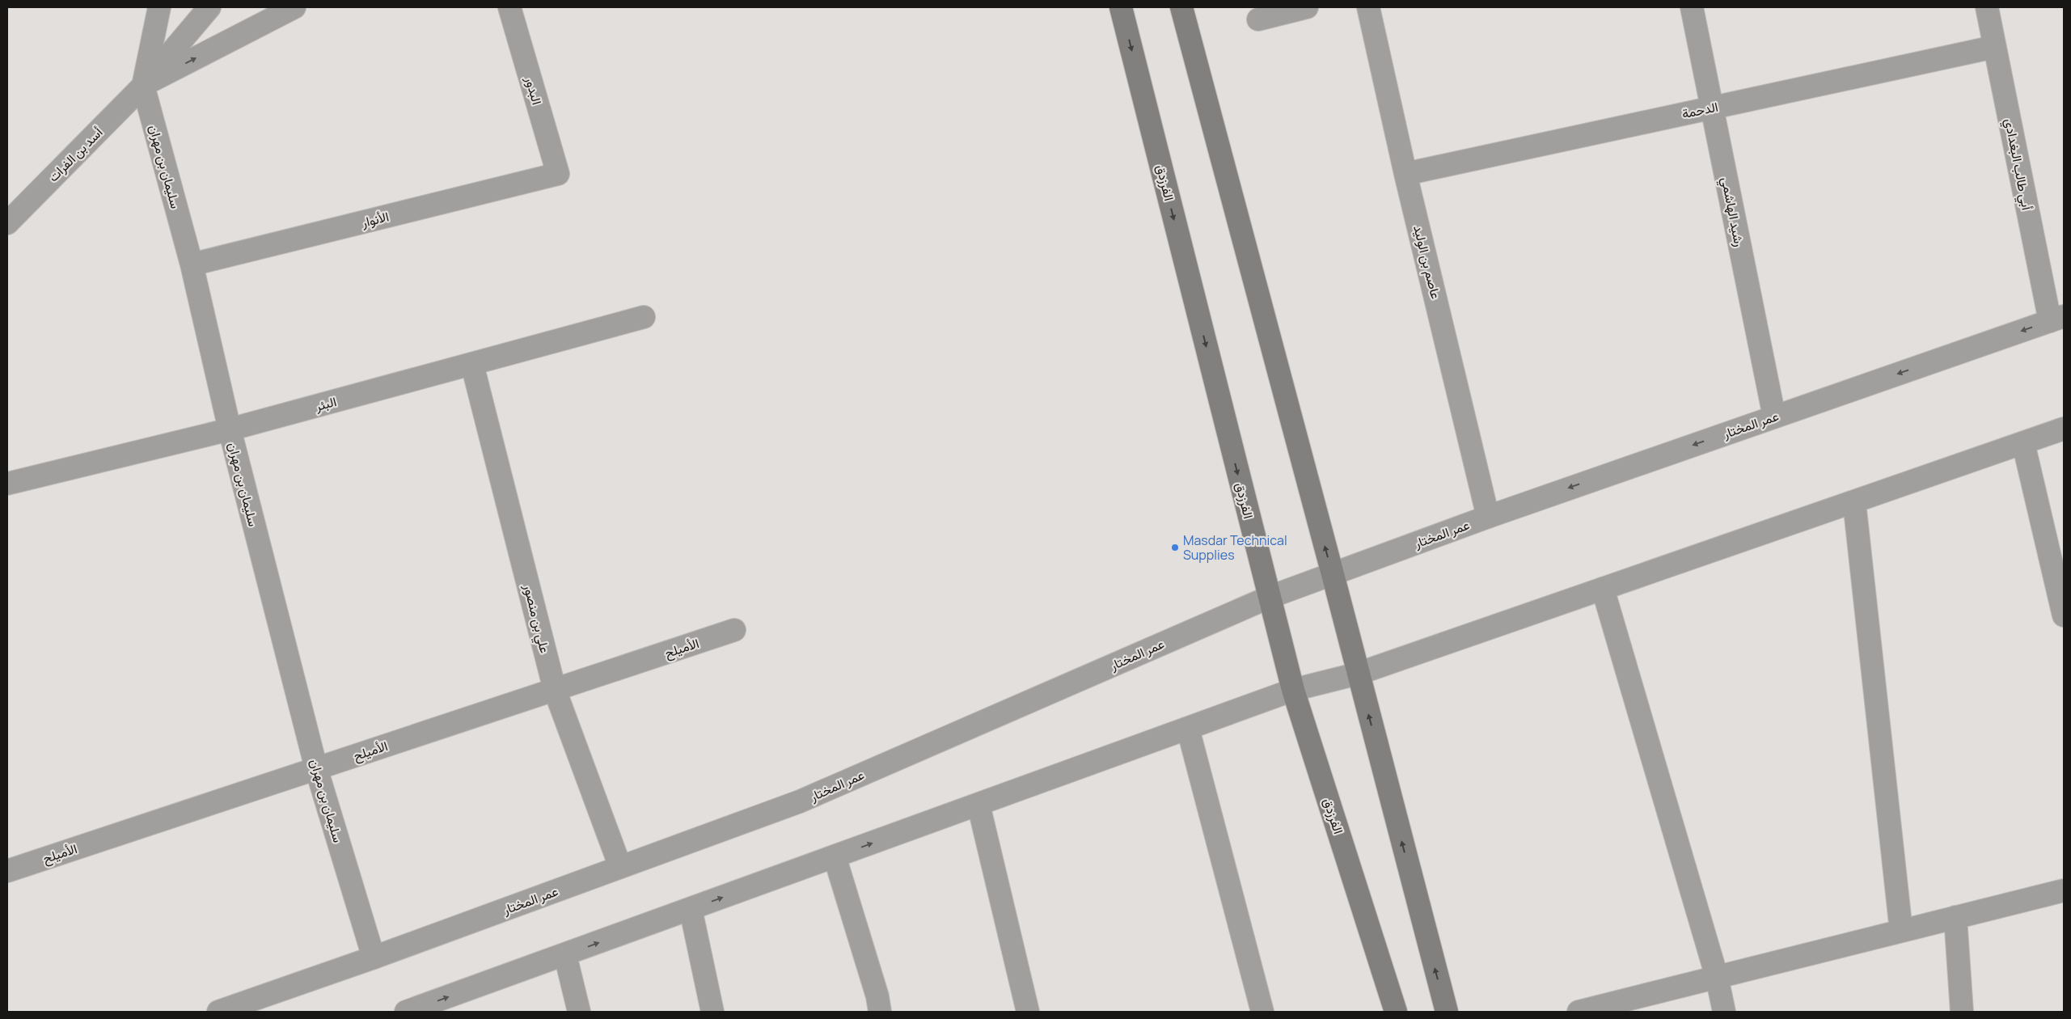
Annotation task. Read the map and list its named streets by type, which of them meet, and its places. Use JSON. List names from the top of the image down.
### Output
{
  "streets": {
    "main road": ["الفرزدق"],
    "street": [
      "البدور",
      "الدحمة",
      "أسد بن الفرات",
      "أبي طالب البغدادي",
      "سليمان بن مهران",
      "رشيد الهاشمي",
      "الأنوار",
      "عاصم بن الوليد",
      "البئر",
      "عمر المختار",
      "علي بن منصور",
      "الأميلح"
    ]
  },
  "crossings": [
    ["البدور", "الأنوار"],
    ["الدحمة", "أبي طالب البغدادي"],
    ["الدحمة", "رشيد الهاشمي"],
    ["الدحمة", "عاصم بن الوليد"],
    ["أسد بن الفرات", "سليمان بن مهران"],
    ["أبي طالب البغدادي", "عمر المختار"],
    ["سليمان بن مهران", "الأنوار"],
    ["سليمان بن مهران", "البئر"],
    ["سليمان بن مهران", "عمر المختار"],
    ["سليمان بن مهران", "الأميلح"],
    ["الفرزدق", "عمر المختار"],
    ["رشيد الهاشمي", "عمر المختار"],
    ["عاصم بن الوليد", "عمر المختار"],
    ["البئر", "علي بن منصور"],
    ["عمر المختار", "علي بن منصور"],
    ["علي بن منصور", "الأميلح"]
  ],
  "places": ["Masdar Technical Supplies"]
}
